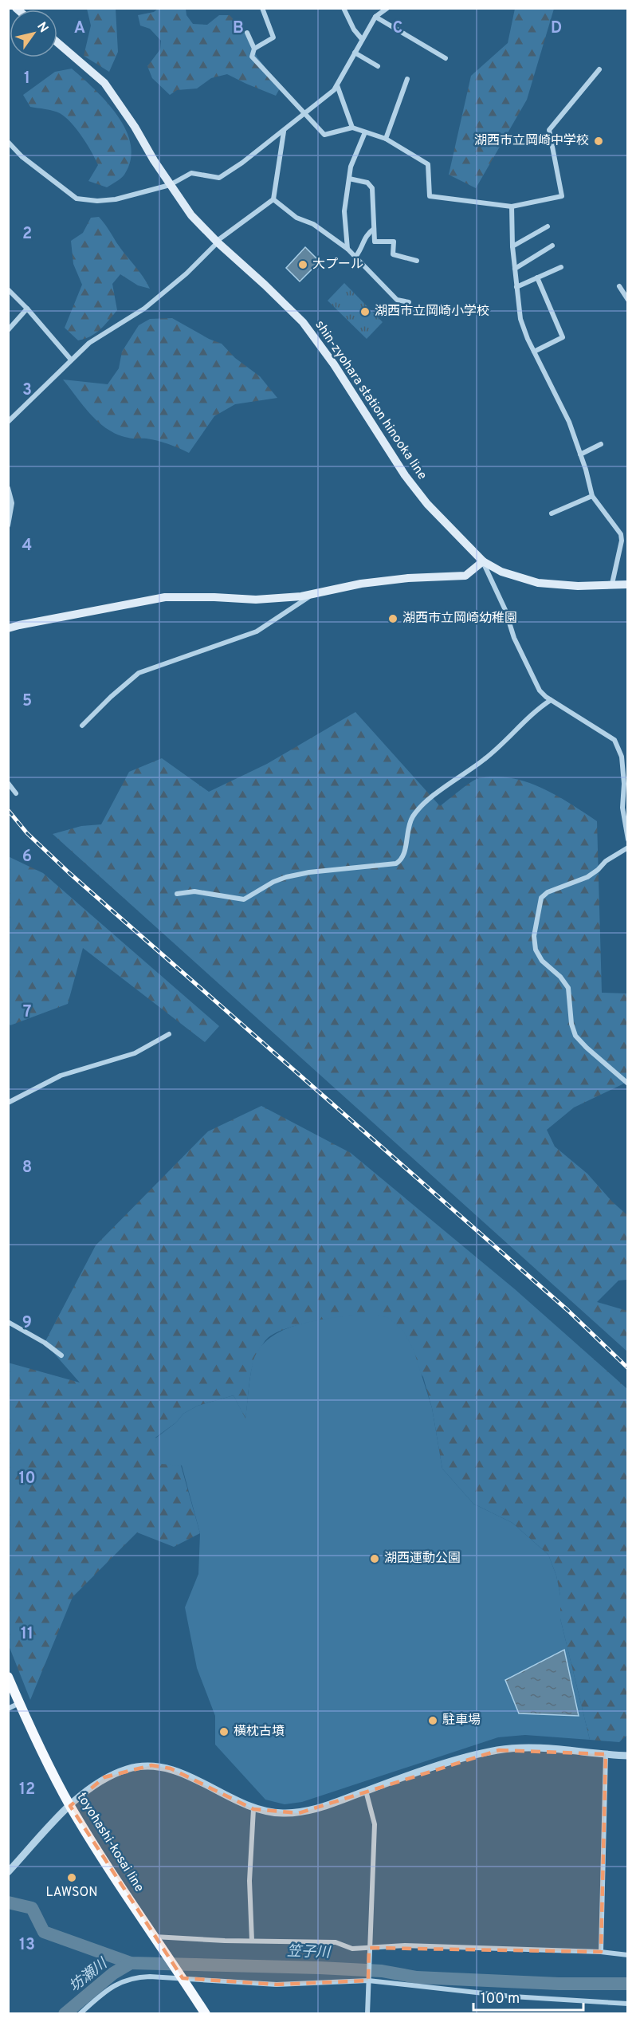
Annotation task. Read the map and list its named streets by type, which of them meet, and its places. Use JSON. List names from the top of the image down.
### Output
{
  "streets": {
    "main road": ["shin-zyohara station hinooka line", "toyohashi-kosai line"]
  },
  "water": ["笠子川", "坊瀬川"],
  "places": [
    "湖西市立岡崎中学校",
    "大プール",
    "湖西市立岡崎小学校",
    "湖西市立岡崎幼稚園",
    "湖西運動公園",
    "駐車場",
    "横枕古墳",
    "LAWSON"
  ],
  "scale_bar": "100 m",
  "north": "top right",
  "grid": {
    "columns": [
      "A",
      "B",
      "C",
      "D"
    ],
    "rows": [
      "1",
      "2",
      "3",
      "4",
      "5",
      "6",
      "7",
      "8",
      "9",
      "10",
      "11",
      "12",
      "13"
    ]
  }
}
